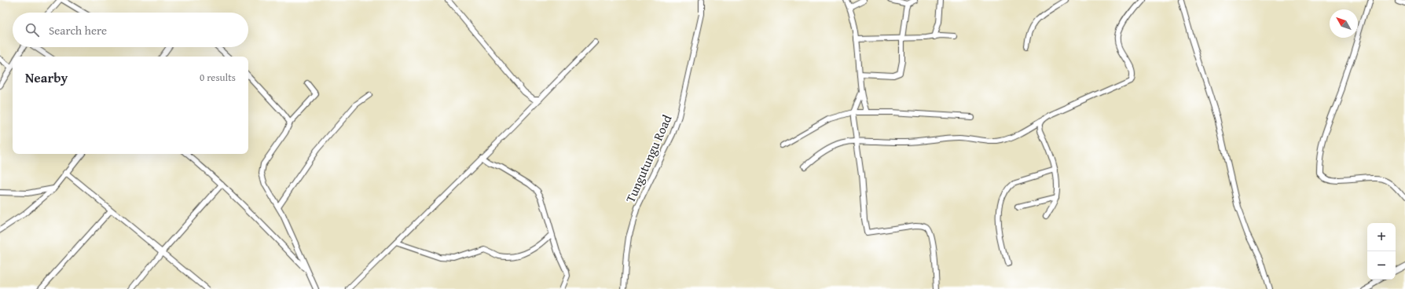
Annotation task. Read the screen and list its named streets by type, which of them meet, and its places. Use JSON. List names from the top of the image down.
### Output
{
  "streets": {
    "street": ["Tungutungu Road"]
  },
  "north": "top left",
  "page": {
    "search": "Search here",
    "heading": ["Nearby", "0 results"],
    "map_buttons": ["+", "−"]
  }
}
